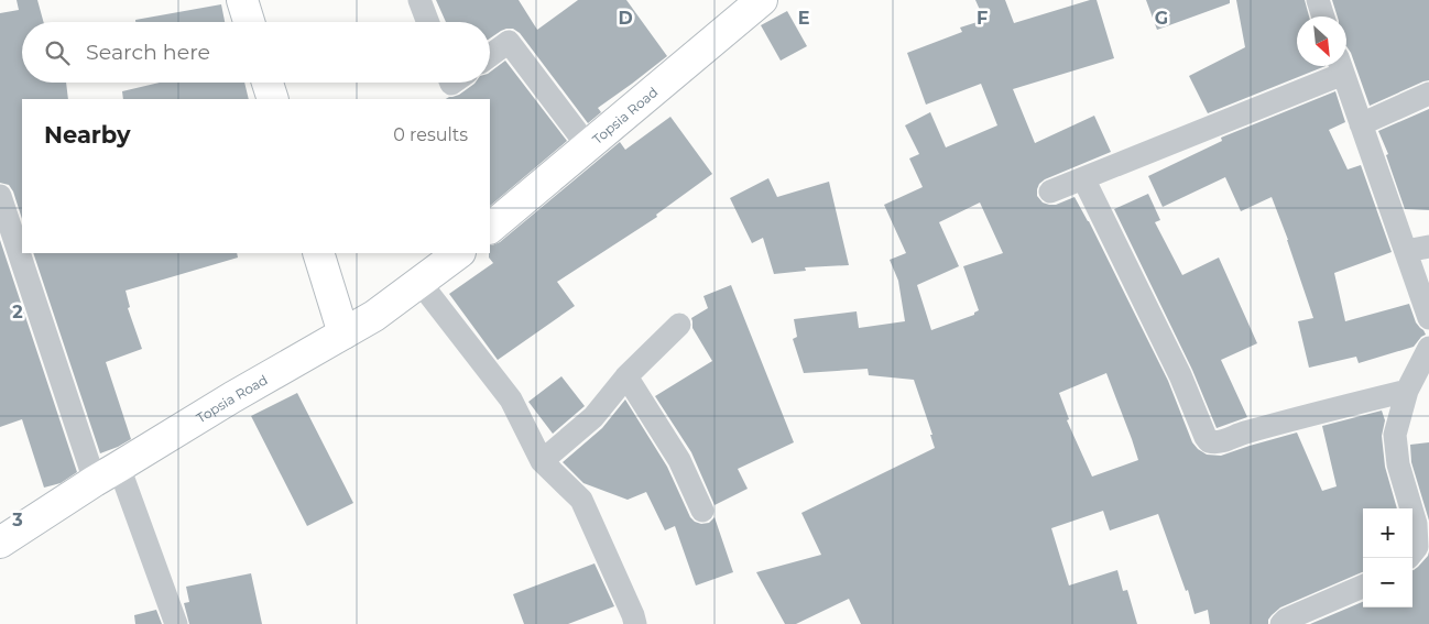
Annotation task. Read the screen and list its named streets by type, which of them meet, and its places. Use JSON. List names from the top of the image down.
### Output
{
  "streets": {
    "street": ["Topsia Road"]
  },
  "north": "bottom right",
  "page": {
    "search": "Search here",
    "heading": ["Nearby", "0 results"],
    "map_buttons": ["+", "−"]
  },
  "grid": {
    "columns": [
      "D",
      "E",
      "F",
      "G"
    ],
    "rows": ["2", "3"]
  }
}
